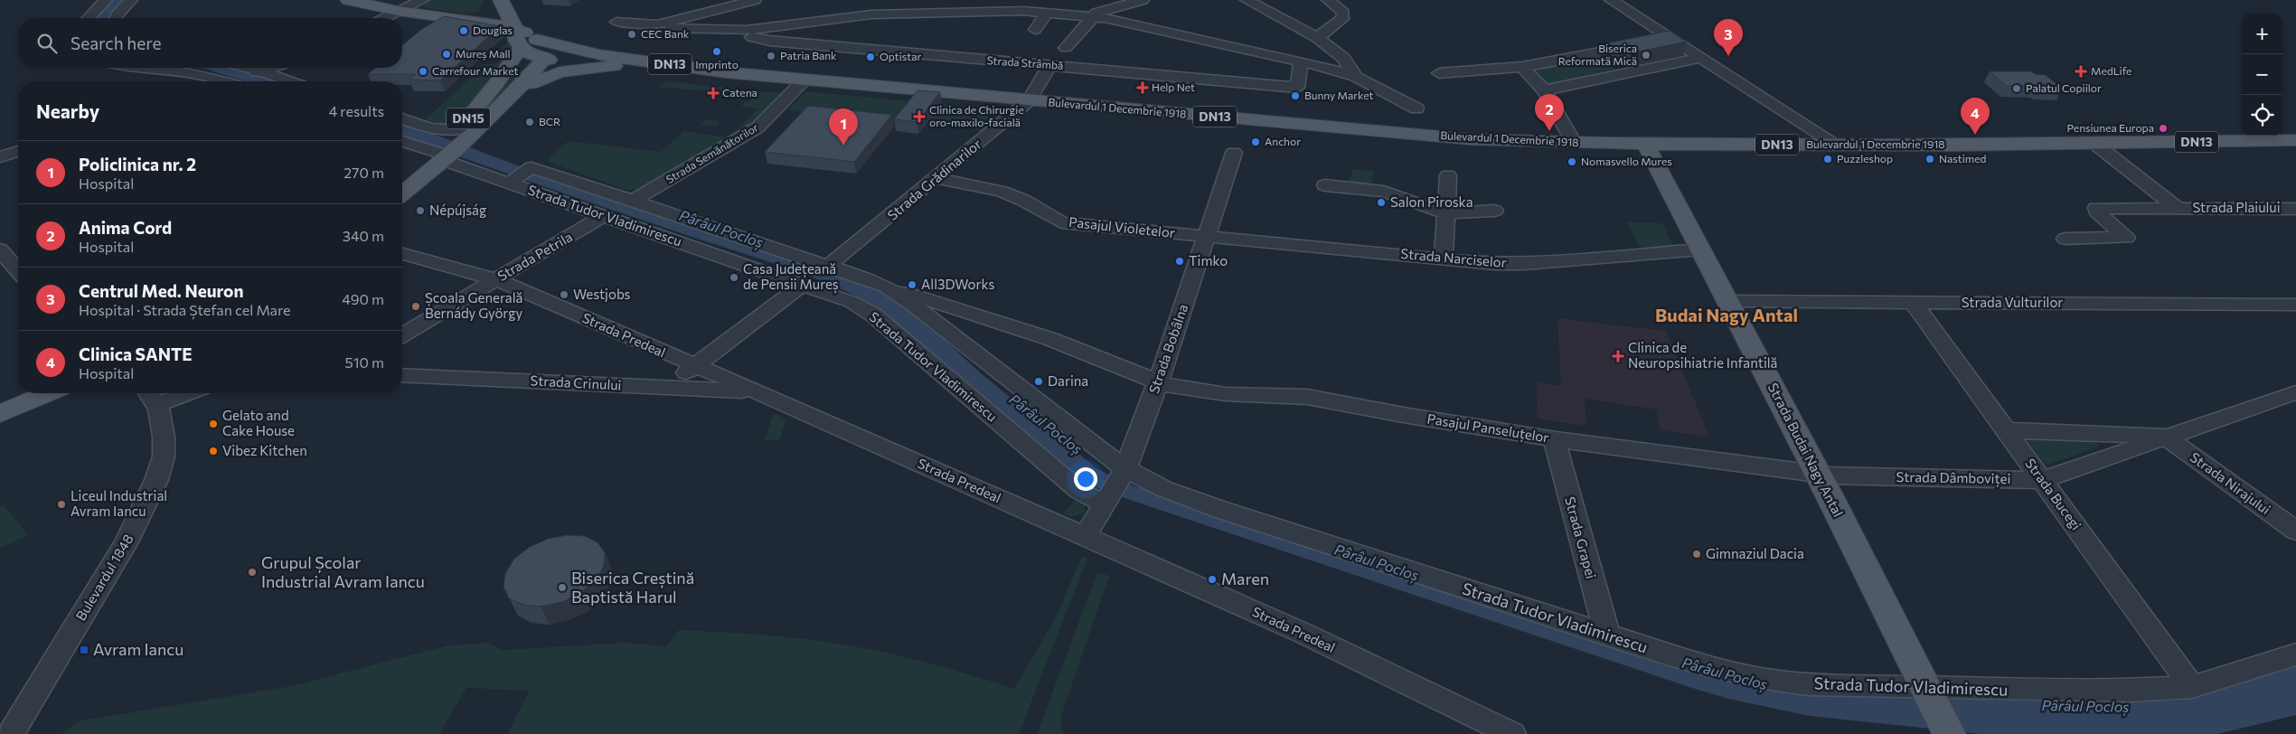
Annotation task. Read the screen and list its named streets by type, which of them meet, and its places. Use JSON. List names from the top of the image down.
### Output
{
  "streets": {
    "main road": [
      "DN13",
      "Bulevardul 1 Decembrie 1918",
      "DN15",
      "Strada Budai Nagy Antal"
    ],
    "street": [
      "Strada Strâmbă",
      "Strada Semănătorilor",
      "Strada Grădinarilor",
      "Strada Plaiului",
      "Strada Tudor Vladimirescu",
      "Pasajul Violetelor",
      "Strada Petrila",
      "Strada Narciselor",
      "Strada Vulturilor",
      "Strada Predeal",
      "Strada Bobâlna",
      "Strada Crinului",
      "Pasajul Panseluțelor",
      "Strada Dâmboviței",
      "Strada Nirajului",
      "Strada Bucegi",
      "Strada Grapei",
      "Bulevardul 1848"
    ]
  },
  "crossings": [
    ["Strada Strâmbă", "Strada Grădinarilor"],
    ["Bulevardul 1 Decembrie 1918", "DN15"],
    ["Bulevardul 1 Decembrie 1918", "Strada Semănătorilor"],
    ["Bulevardul 1 Decembrie 1918", "Strada Grădinarilor"],
    ["Bulevardul 1 Decembrie 1918", "Strada Plaiului"],
    ["Bulevardul 1 Decembrie 1918", "Strada Budai Nagy Antal"],
    ["DN15", "Strada Tudor Vladimirescu"],
    ["Strada Semănătorilor", "Strada Tudor Vladimirescu"],
    ["Strada Grădinarilor", "Strada Tudor Vladimirescu"],
    ["Strada Grădinarilor", "Pasajul Violetelor"],
    ["Strada Tudor Vladimirescu", "Strada Petrila"],
    ["Strada Tudor Vladimirescu", "Strada Bobâlna"],
    ["Strada Tudor Vladimirescu", "Pasajul Panseluțelor"],
    ["Strada Tudor Vladimirescu", "Strada Budai Nagy Antal"],
    ["Strada Tudor Vladimirescu", "Strada Bucegi"],
    ["Strada Tudor Vladimirescu", "Strada Grapei"],
    ["Pasajul Violetelor", "Strada Narciselor"],
    ["Pasajul Violetelor", "Strada Bobâlna"],
    ["Strada Petrila", "Strada Predeal"],
    ["Strada Narciselor", "Strada Bobâlna"],
    ["Strada Narciselor", "Strada Budai Nagy Antal"],
    ["Strada Vulturilor", "Strada Budai Nagy Antal"],
    ["Strada Vulturilor", "Strada Bucegi"],
    ["Strada Predeal", "Strada Bobâlna"],
    ["Strada Predeal", "Strada Crinului"],
    ["Strada Bobâlna", "Pasajul Panseluțelor"],
    ["Pasajul Panseluțelor", "Strada Budai Nagy Antal"],
    ["Pasajul Panseluțelor", "Strada Dâmboviței"],
    ["Pasajul Panseluțelor", "Strada Grapei"],
    ["Strada Budai Nagy Antal", "Strada Dâmboviței"],
    ["Strada Dâmboviței", "Strada Nirajului"],
    ["Strada Dâmboviței", "Strada Bucegi"]
  ],
  "districts": ["Budai Nagy Antal"],
  "water": ["Pârâul Pocloș"],
  "places": {
    "other": [
      "Douglas",
      "CEC Bank",
      "Imprinto",
      "Mureș Mall",
      "Biserica Reformată Mică",
      "Patria Bank",
      "Optistar",
      "Carrefour Market",
      "Palatul Copiilor",
      "Bunny Market",
      "BCR",
      "Pensiunea Europa",
      "Anchor",
      "Puzzleshop",
      "Nastimed",
      "Nomasvello Mures",
      "Salon Piroska",
      "Népújság",
      "Timko",
      "Casa Județeană de Pensii Mureș",
      "All3DWorks",
      "Westjobs",
      "Școala Generală Bernády György",
      "Darina",
      "Gelato and Cake House",
      "Vibez Kitchen",
      "Liceul Industrial Avram Iancu",
      "Gimnaziul Dacia",
      "Grupul Școlar Industrial Avram Iancu",
      "Maren",
      "Biserica Creștină Baptistă Harul"
    ],
    "health": [
      "MedLife",
      "Help Net",
      "Catena",
      "Clinica de Chirurgie oro-maxilo-facială",
      "Clinica de Neuropsihiatrie Infantilă"
    ],
    "transit": ["Avram Iancu"]
  },
  "page": {
    "map_buttons": ["+", "−"],
    "search": "Search here",
    "pins": [
      "3",
      "2",
      "4",
      "1"
    ],
    "heading": ["Nearby", "4 results"],
    "list": [
      {
        "mark": "1",
        "name": "Policlinica nr. 2",
        "note": "Hospital",
        "value": "270 m"
      },
      {
        "mark": "2",
        "name": "Anima Cord",
        "note": "Hospital",
        "value": "340 m"
      },
      {
        "mark": "3",
        "name": "Centrul Med. Neuron",
        "note": "Hospital · Strada Ștefan cel Mare",
        "value": "490 m"
      },
      {
        "mark": "4",
        "name": "Clinica SANTE",
        "note": "Hospital",
        "value": "510 m"
      }
    ]
  }
}
